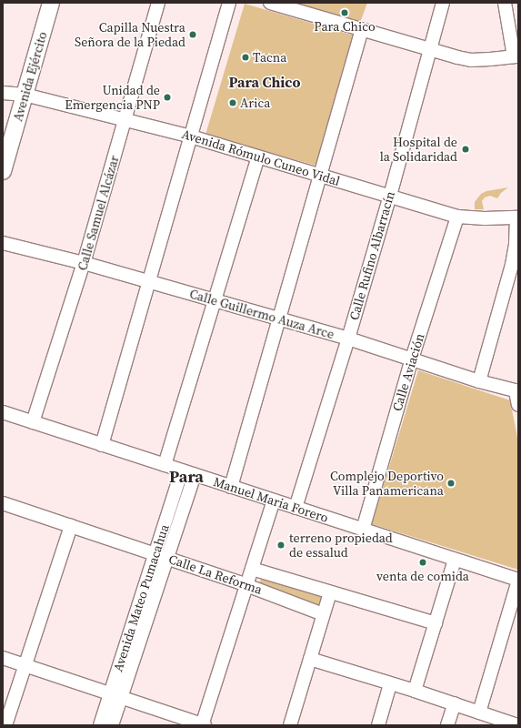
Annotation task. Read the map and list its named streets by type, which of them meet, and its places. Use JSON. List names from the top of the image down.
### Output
{
  "streets": {
    "main road": ["Avenida Ejército"],
    "street": [
      "Avenida Rómulo Cuneo Vidal",
      "Calle Samuel Alcázar",
      "Calle Rufino Albarracín",
      "Calle Guillermo Auza Arce",
      "Calle Aviación",
      "Manuel Maria Forero",
      "Calle La Reforma",
      "Avenida Mateo Pumacahua"
    ]
  },
  "crossings": [
    ["Avenida Ejército", "Avenida Rómulo Cuneo Vidal"],
    ["Avenida Rómulo Cuneo Vidal", "Calle Samuel Alcázar"],
    ["Avenida Rómulo Cuneo Vidal", "Calle Rufino Albarracín"],
    ["Avenida Rómulo Cuneo Vidal", "Calle Aviación"],
    ["Calle Samuel Alcázar", "Calle Guillermo Auza Arce"],
    ["Calle Samuel Alcázar", "Manuel Maria Forero"],
    ["Calle Rufino Albarracín", "Calle Guillermo Auza Arce"],
    ["Calle Rufino Albarracín", "Manuel Maria Forero"],
    ["Calle Guillermo Auza Arce", "Calle Aviación"],
    ["Calle Aviación", "Manuel Maria Forero"],
    ["Manuel Maria Forero", "Avenida Mateo Pumacahua"],
    ["Calle La Reforma", "Avenida Mateo Pumacahua"]
  ],
  "districts": ["Para Chico", "Para"],
  "places": [
    "Para Chico",
    "Capilla Nuestra Señora de la Piedad",
    "Tacna",
    "Unidad de Emergencia PNP",
    "Arica",
    "Hospital de la Solidaridad",
    "Complejo Deportivo Villa Panamericana",
    "terreno propiedad de essalud",
    "venta de comida"
  ]
}
